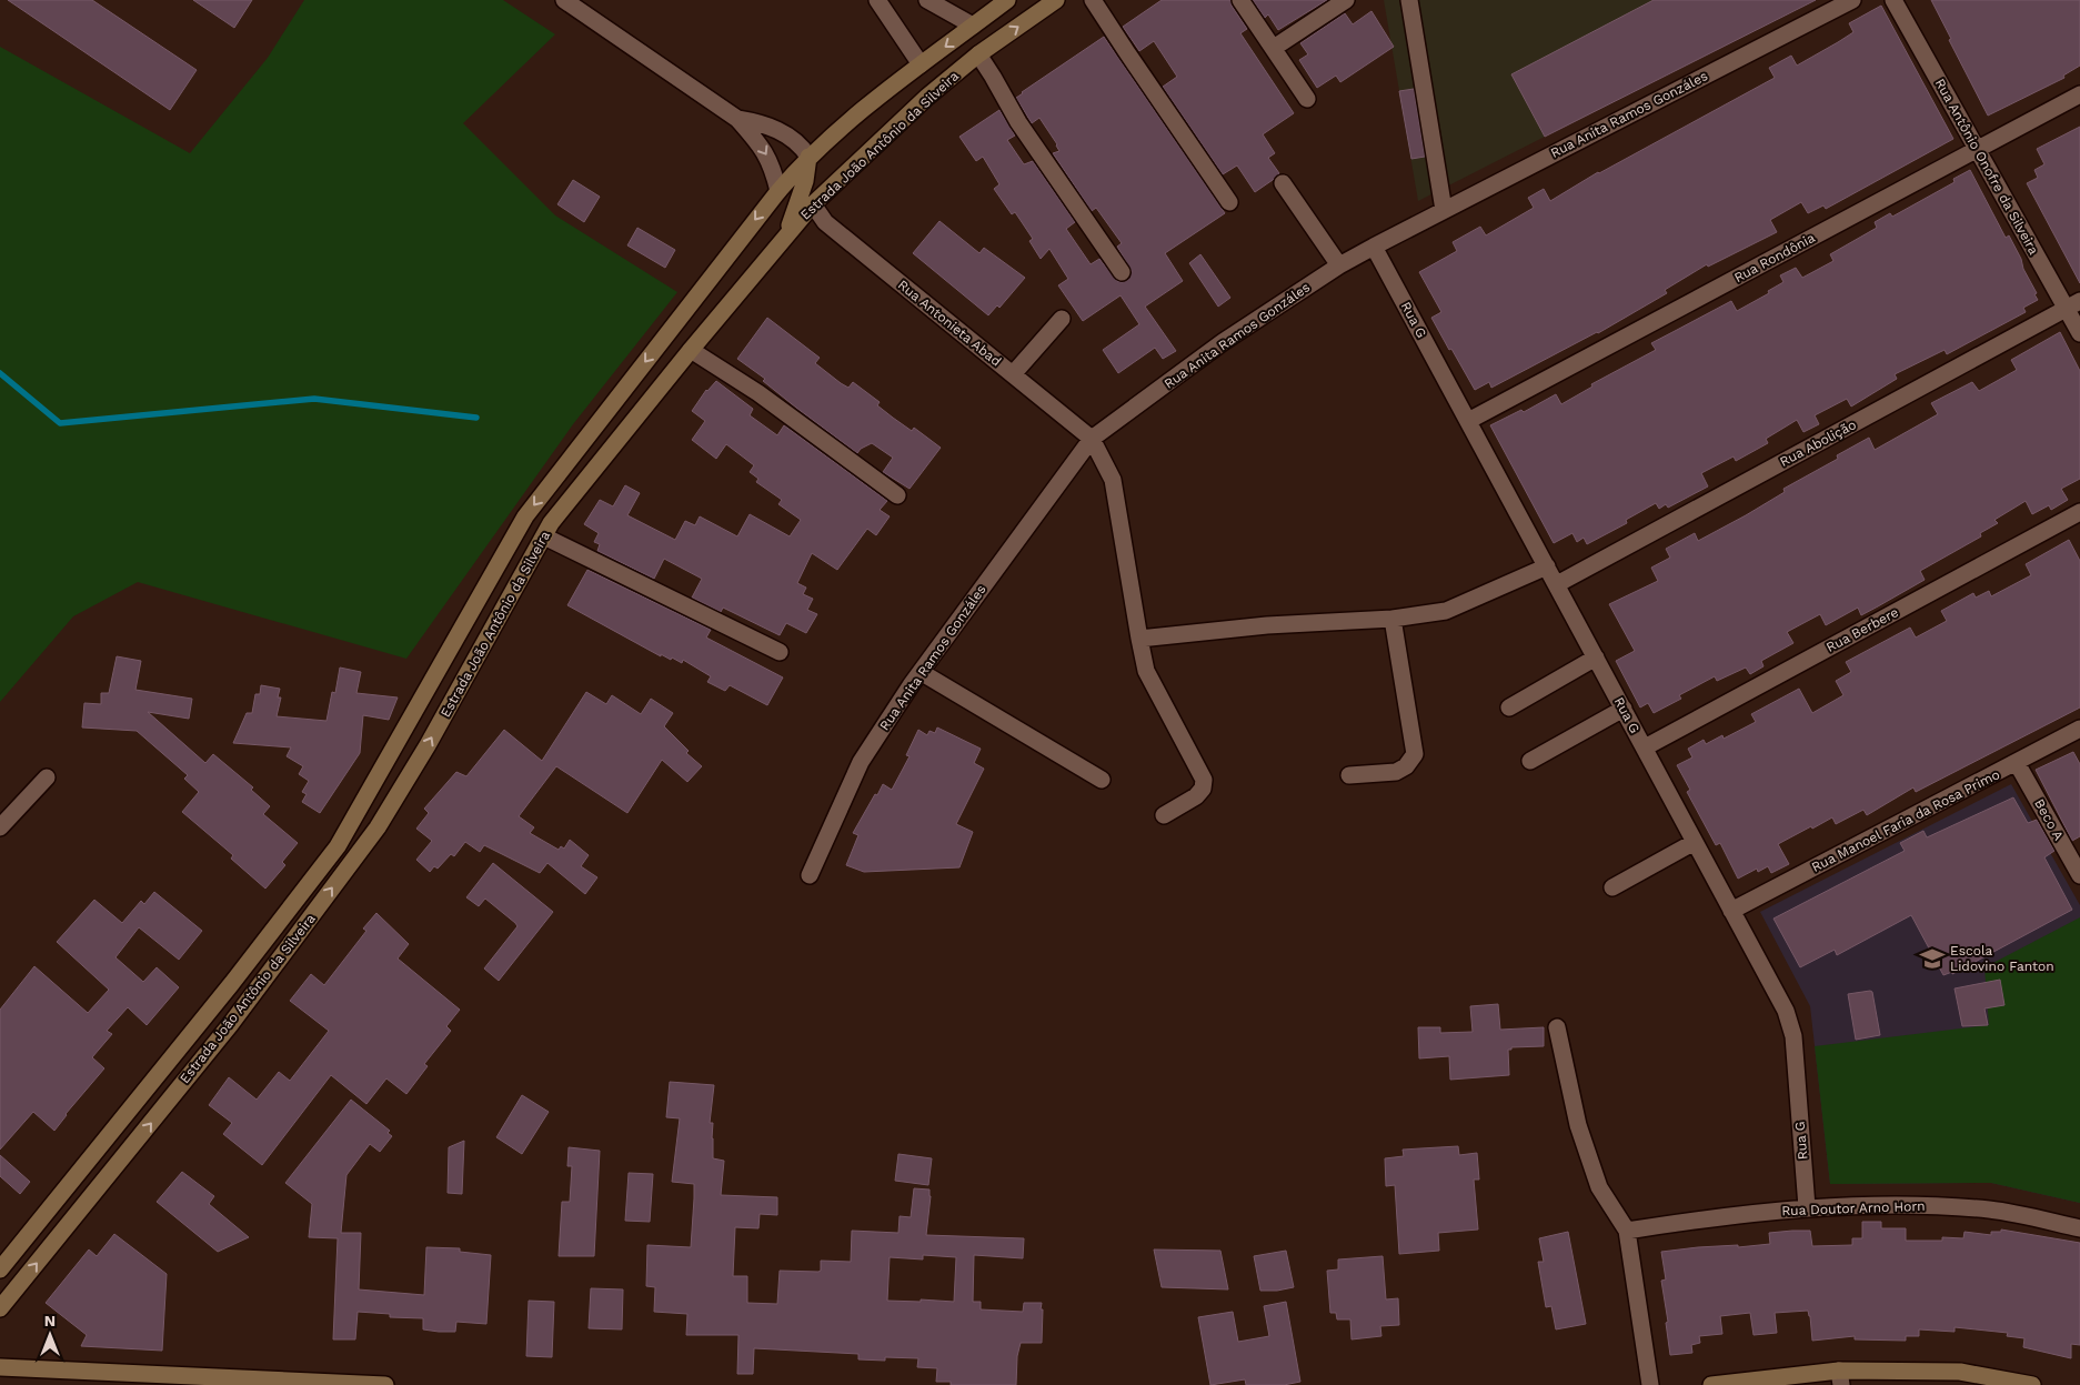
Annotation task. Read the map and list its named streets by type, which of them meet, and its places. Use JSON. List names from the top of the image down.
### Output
{
  "streets": {
    "main road": ["Estrada João Antônio da Silveira"],
    "street": [
      "Rua Anita Ramos Gonzáles",
      "Rua Antônio Onofre da Silveira",
      "Rua Rondônia",
      "Rua G",
      "Rua Antonieta Abad",
      "Rua Abolição",
      "Rua Berbere",
      "Beco A",
      "Rua Manoel Faria da Rosa Primo",
      "Rua Doutor Arno Horn"
    ]
  },
  "crossings": [
    ["Rua Anita Ramos Gonzáles", "Rua G"],
    ["Rua Anita Ramos Gonzáles", "Rua Antonieta Abad"],
    ["Estrada João Antônio da Silveira", "Rua Antonieta Abad"],
    ["Rua Antônio Onofre da Silveira", "Rua Rondônia"],
    ["Rua Antônio Onofre da Silveira", "Rua Abolição"],
    ["Rua Rondônia", "Rua G"],
    ["Rua G", "Rua Abolição"],
    ["Rua G", "Rua Berbere"],
    ["Rua G", "Rua Manoel Faria da Rosa Primo"],
    ["Rua G", "Rua Doutor Arno Horn"],
    ["Beco A", "Rua Manoel Faria da Rosa Primo"]
  ],
  "places": {
    "school or university": ["Escola Lidovino Fanton"]
  },
  "north": "top"
}
